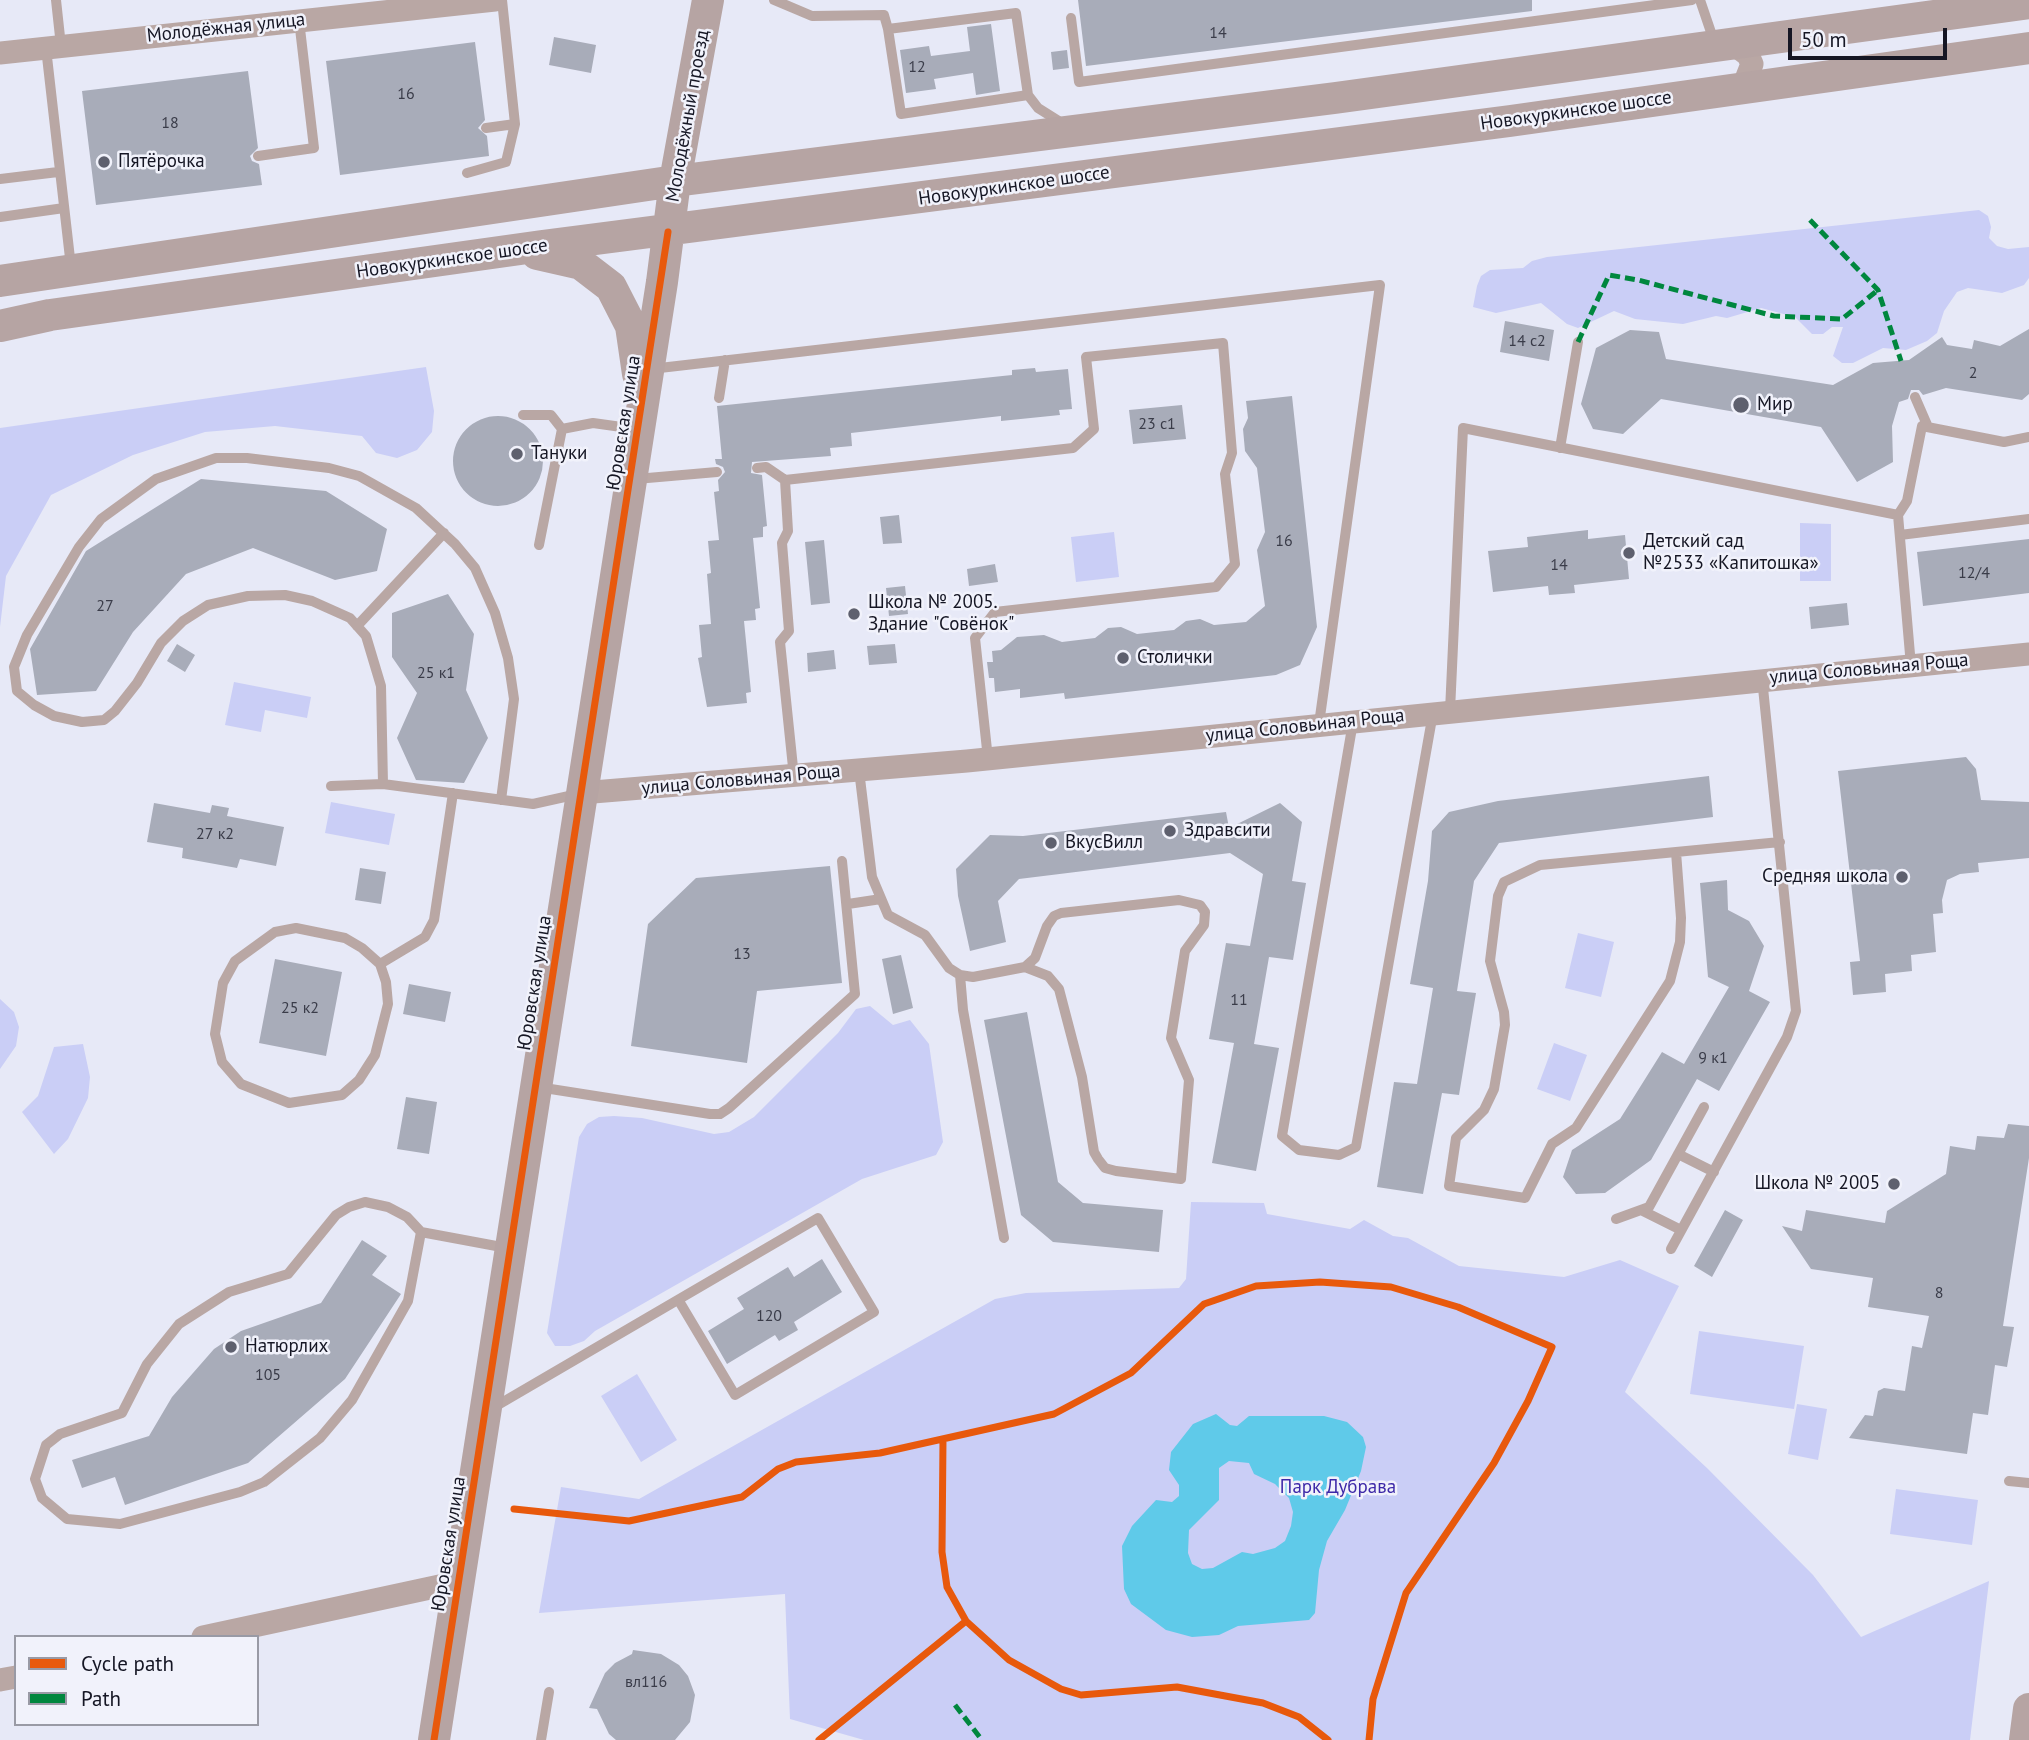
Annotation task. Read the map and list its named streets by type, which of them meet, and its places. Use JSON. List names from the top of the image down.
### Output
{
  "streets": {
    "main road": ["Новокуркинское шоссе", "Молодёжный проезд", "Юровская улица"],
    "street": ["Молодёжная улица", "улица Соловьиная Роща"]
  },
  "crossings": [
    ["Новокуркинское шоссе", "Молодёжный проезд"],
    ["Новокуркинское шоссе", "Юровская улица"],
    ["Молодёжный проезд", "Юровская улица"],
    ["Юровская улица", "улица Соловьиная Роща"]
  ],
  "parks": ["Парк Дубрава"],
  "places": [
    "Пятёрочка",
    "Мир",
    "Тануки",
    "Детский сад №2533 «Капитошка»",
    "Школа № 2005. Здание \"Совёнок\"",
    "Столички",
    "Здравсити",
    "ВкусВилл",
    "Средняя школа",
    "Школа № 2005",
    "Натюрлих"
  ],
  "house_numbers": [
    "14",
    "12",
    "16",
    "18",
    "14 с2",
    "2",
    "23 с1",
    "16",
    "14",
    "12/4",
    "27",
    "25 к1",
    "27 к2",
    "13",
    "11",
    "25 к2",
    "9 к1",
    "8",
    "120",
    "105",
    "вл116"
  ],
  "legend": ["Cycle path", "Path"],
  "scale_bar": "50 m"
}
